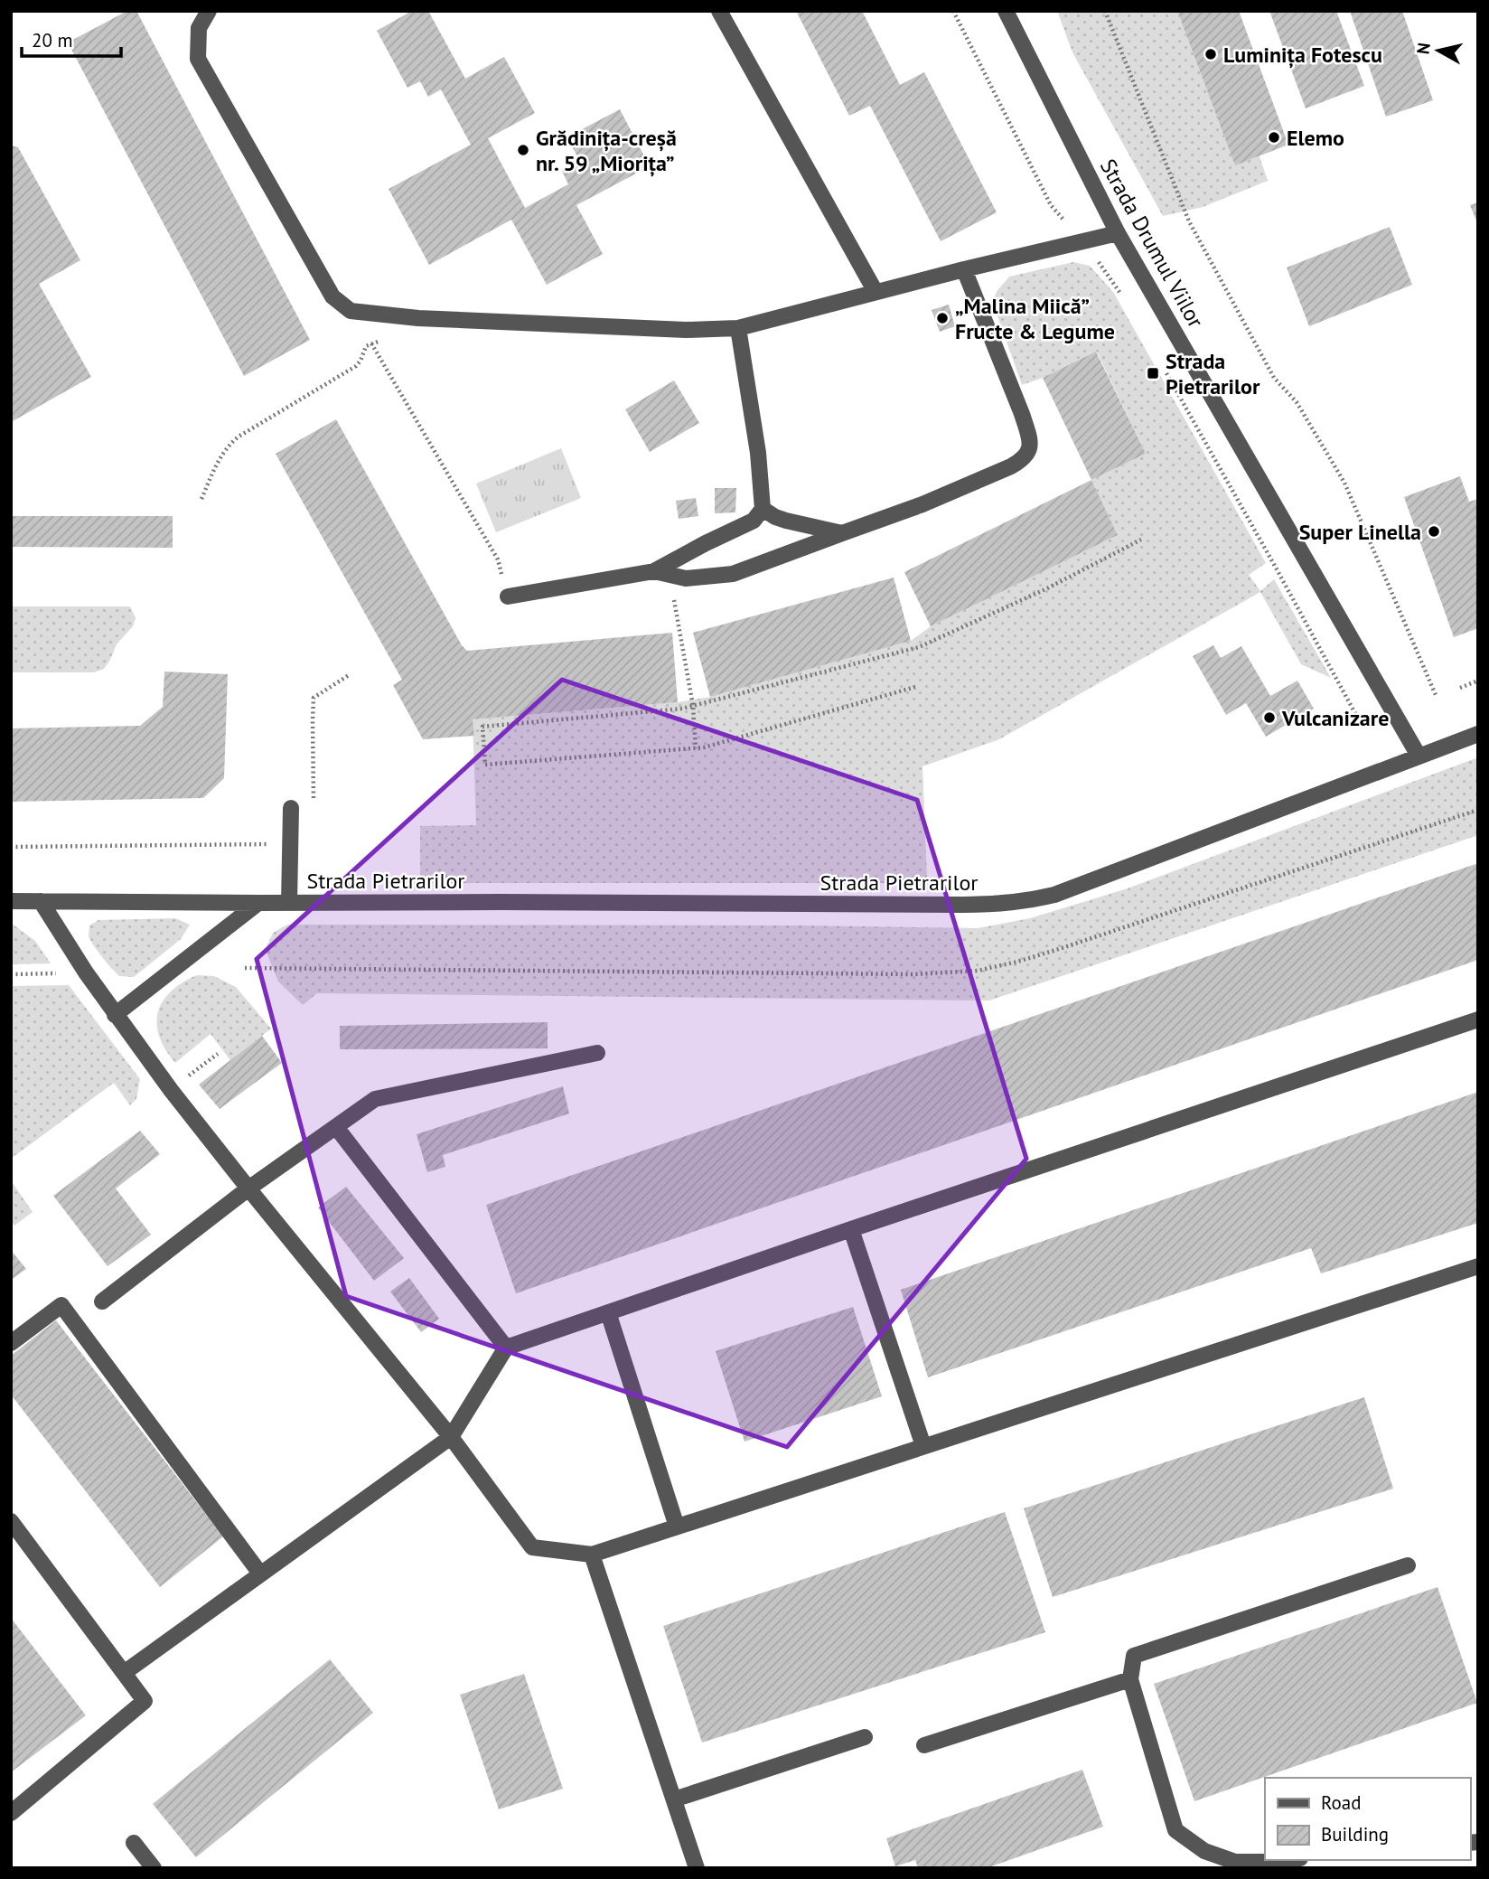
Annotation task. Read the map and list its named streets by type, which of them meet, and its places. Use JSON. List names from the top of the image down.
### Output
{
  "streets": {
    "street": ["Strada Drumul Viilor", "Strada Pietrarilor"]
  },
  "crossings": [
    ["Strada Drumul Viilor", "Strada Pietrarilor"]
  ],
  "places": {
    "other": [
      "Luminița Fotescu",
      "Elemo",
      "Grădinița-creșă nr. 59 „Miorița”",
      "„Malina Miică” Fructe & Legume",
      "Super Linella",
      "Vulcanizare"
    ],
    "transit": ["Strada Pietrarilor"]
  },
  "legend": ["Road", "Building"],
  "scale_bar": "20 m",
  "north": "left"
}
